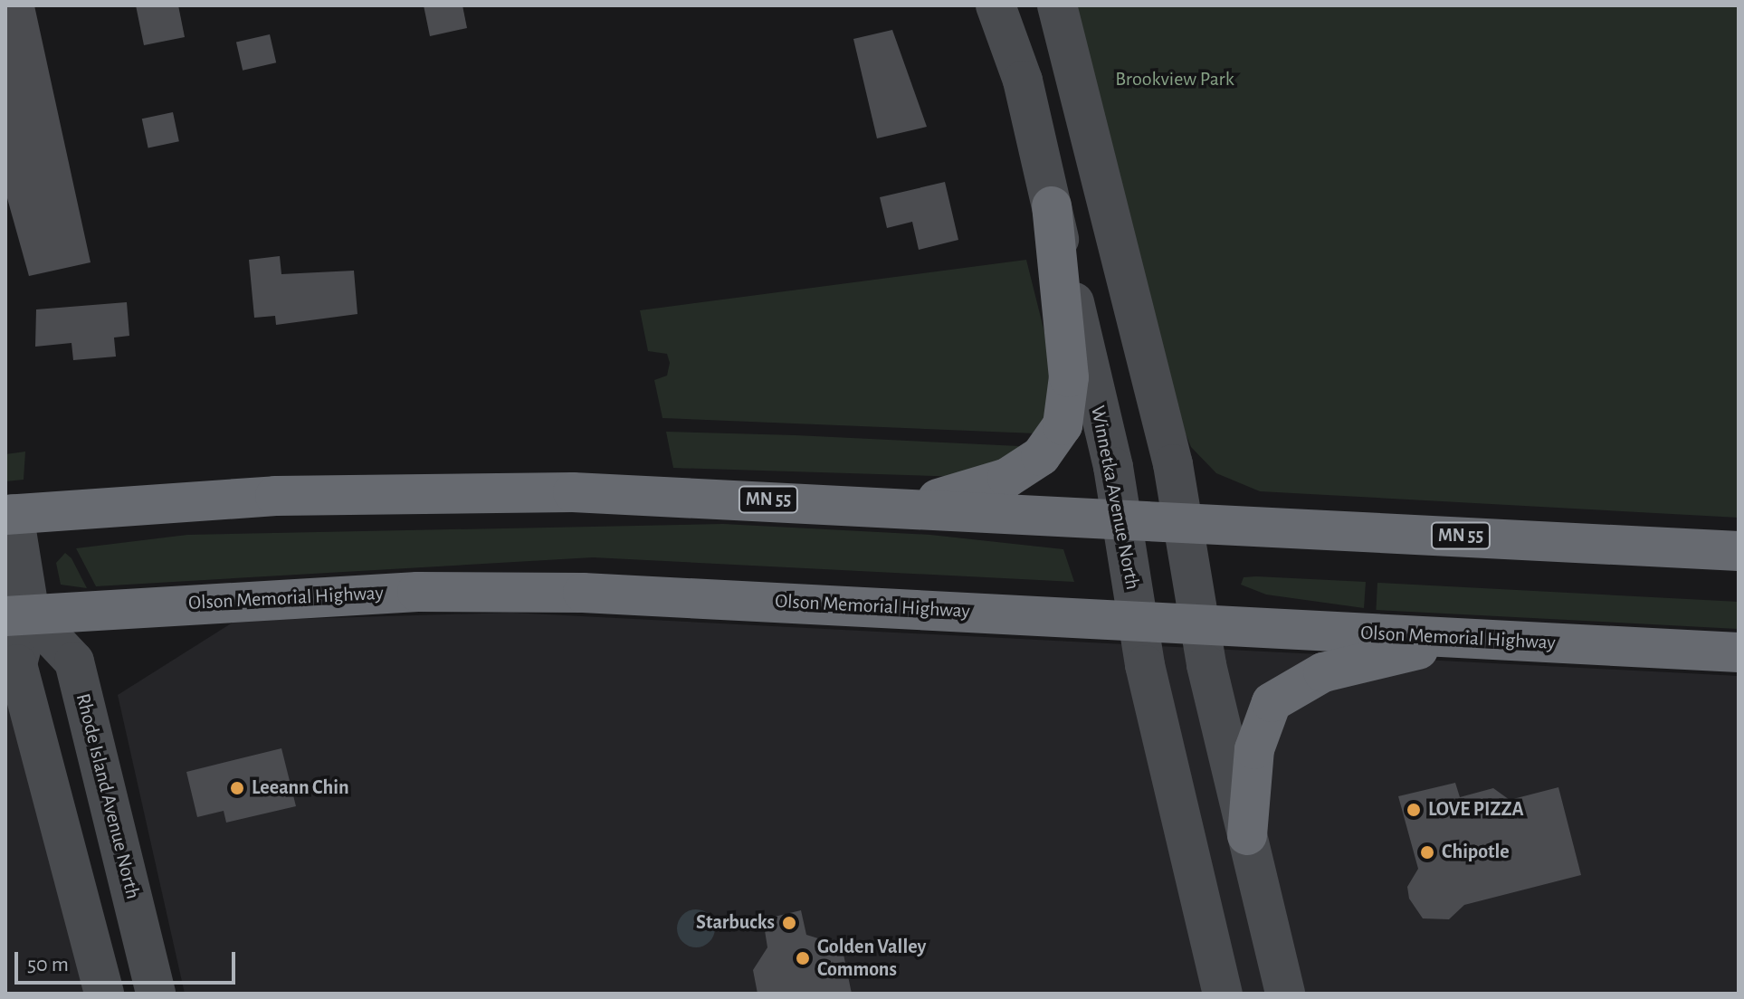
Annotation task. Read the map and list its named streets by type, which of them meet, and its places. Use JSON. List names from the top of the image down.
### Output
{
  "streets": {
    "highway": ["MN 55", "Olson Memorial Highway"],
    "street": ["Winnetka Avenue North", "Rhode Island Avenue North"]
  },
  "crossings": [
    ["Winnetka Avenue North", "MN 55"],
    ["Winnetka Avenue North", "Olson Memorial Highway"],
    ["Olson Memorial Highway", "Rhode Island Avenue North"]
  ],
  "parks": ["Brookview Park"],
  "places": [
    "Leeann Chin",
    "LOVE PIZZA",
    "Chipotle",
    "Starbucks",
    "Golden Valley Commons"
  ],
  "scale_bar": "50 m"
}
